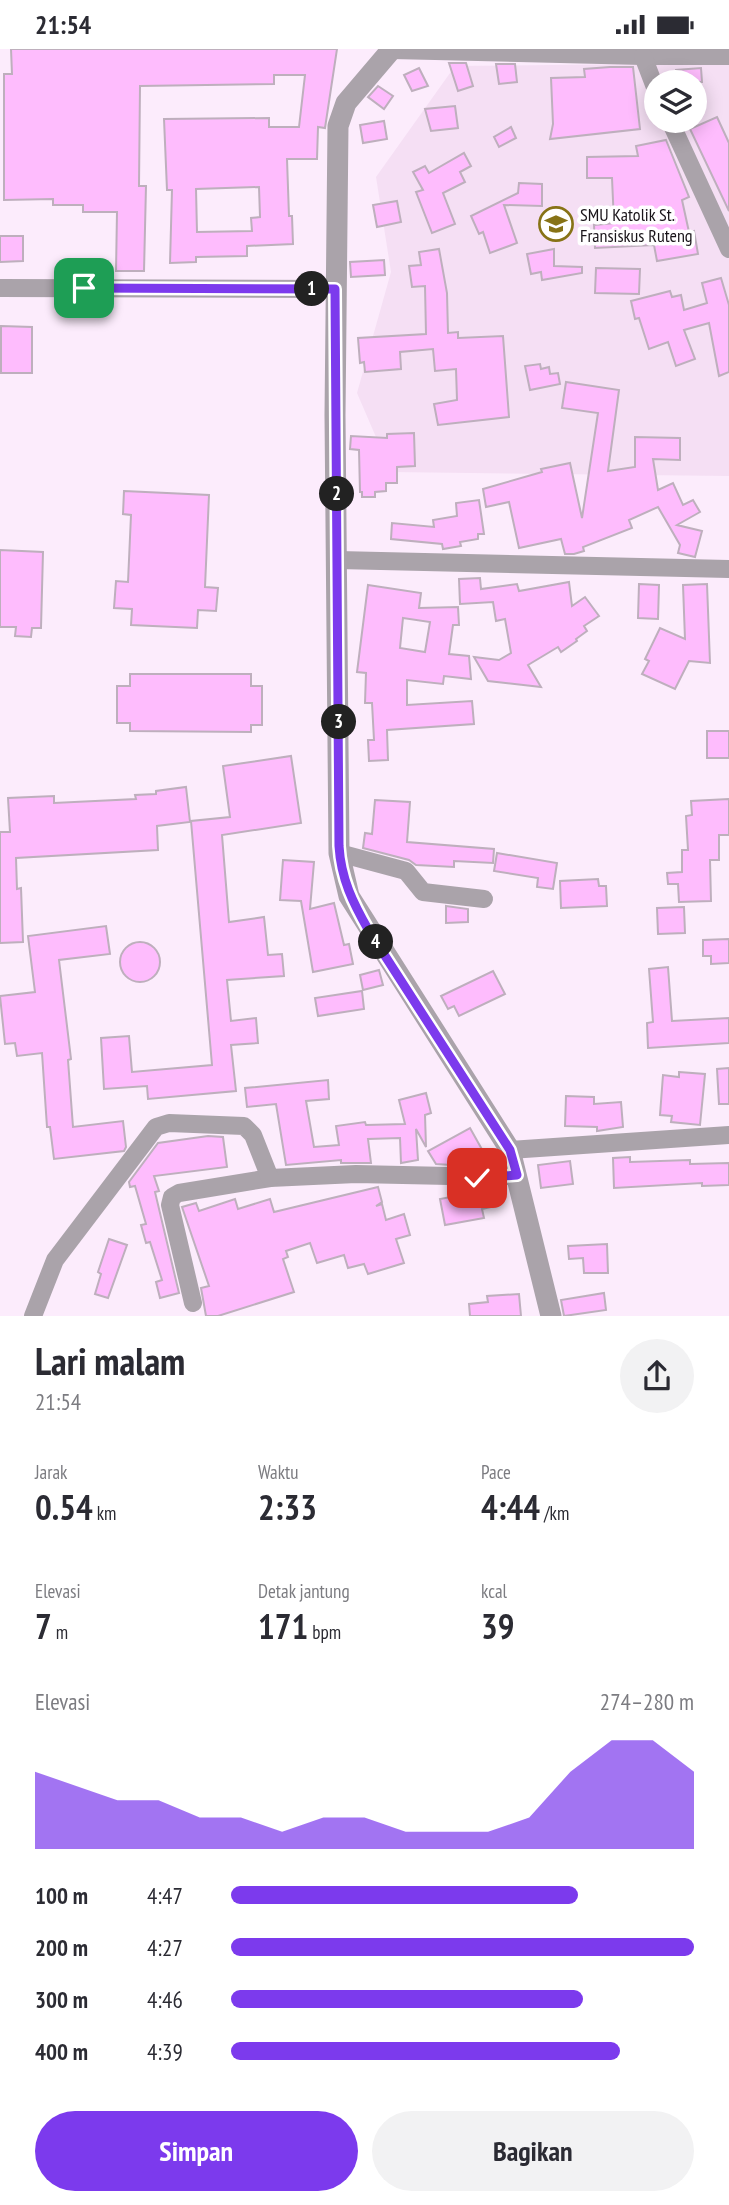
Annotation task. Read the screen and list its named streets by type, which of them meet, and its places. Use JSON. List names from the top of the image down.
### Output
{
  "places": {
    "school or university": ["SMU Katolik St. Fransiskus Ruteng"]
  },
  "page": {
    "status": "21:54",
    "pins": [
      "1",
      "2",
      "3",
      "4"
    ],
    "heading": ["Lari malam", "21:54"],
    "stats": [
      ["Jarak", "0.54 km"],
      ["Waktu", "2:33"],
      ["Pace", "4:44 /km"],
      ["Elevasi", "7 m"],
      ["Detak jantung", "171 bpm"],
      ["kcal", "39"]
    ],
    "chart": ["Elevasi", "274–280 m"],
    "list": [
      {
        "name": "100 m",
        "note": "4:47"
      },
      {
        "name": "200 m",
        "note": "4:27"
      },
      {
        "name": "300 m",
        "note": "4:46"
      },
      {
        "name": "400 m",
        "note": "4:39"
      }
    ],
    "buttons": ["Simpan", "Bagikan"]
  }
}
